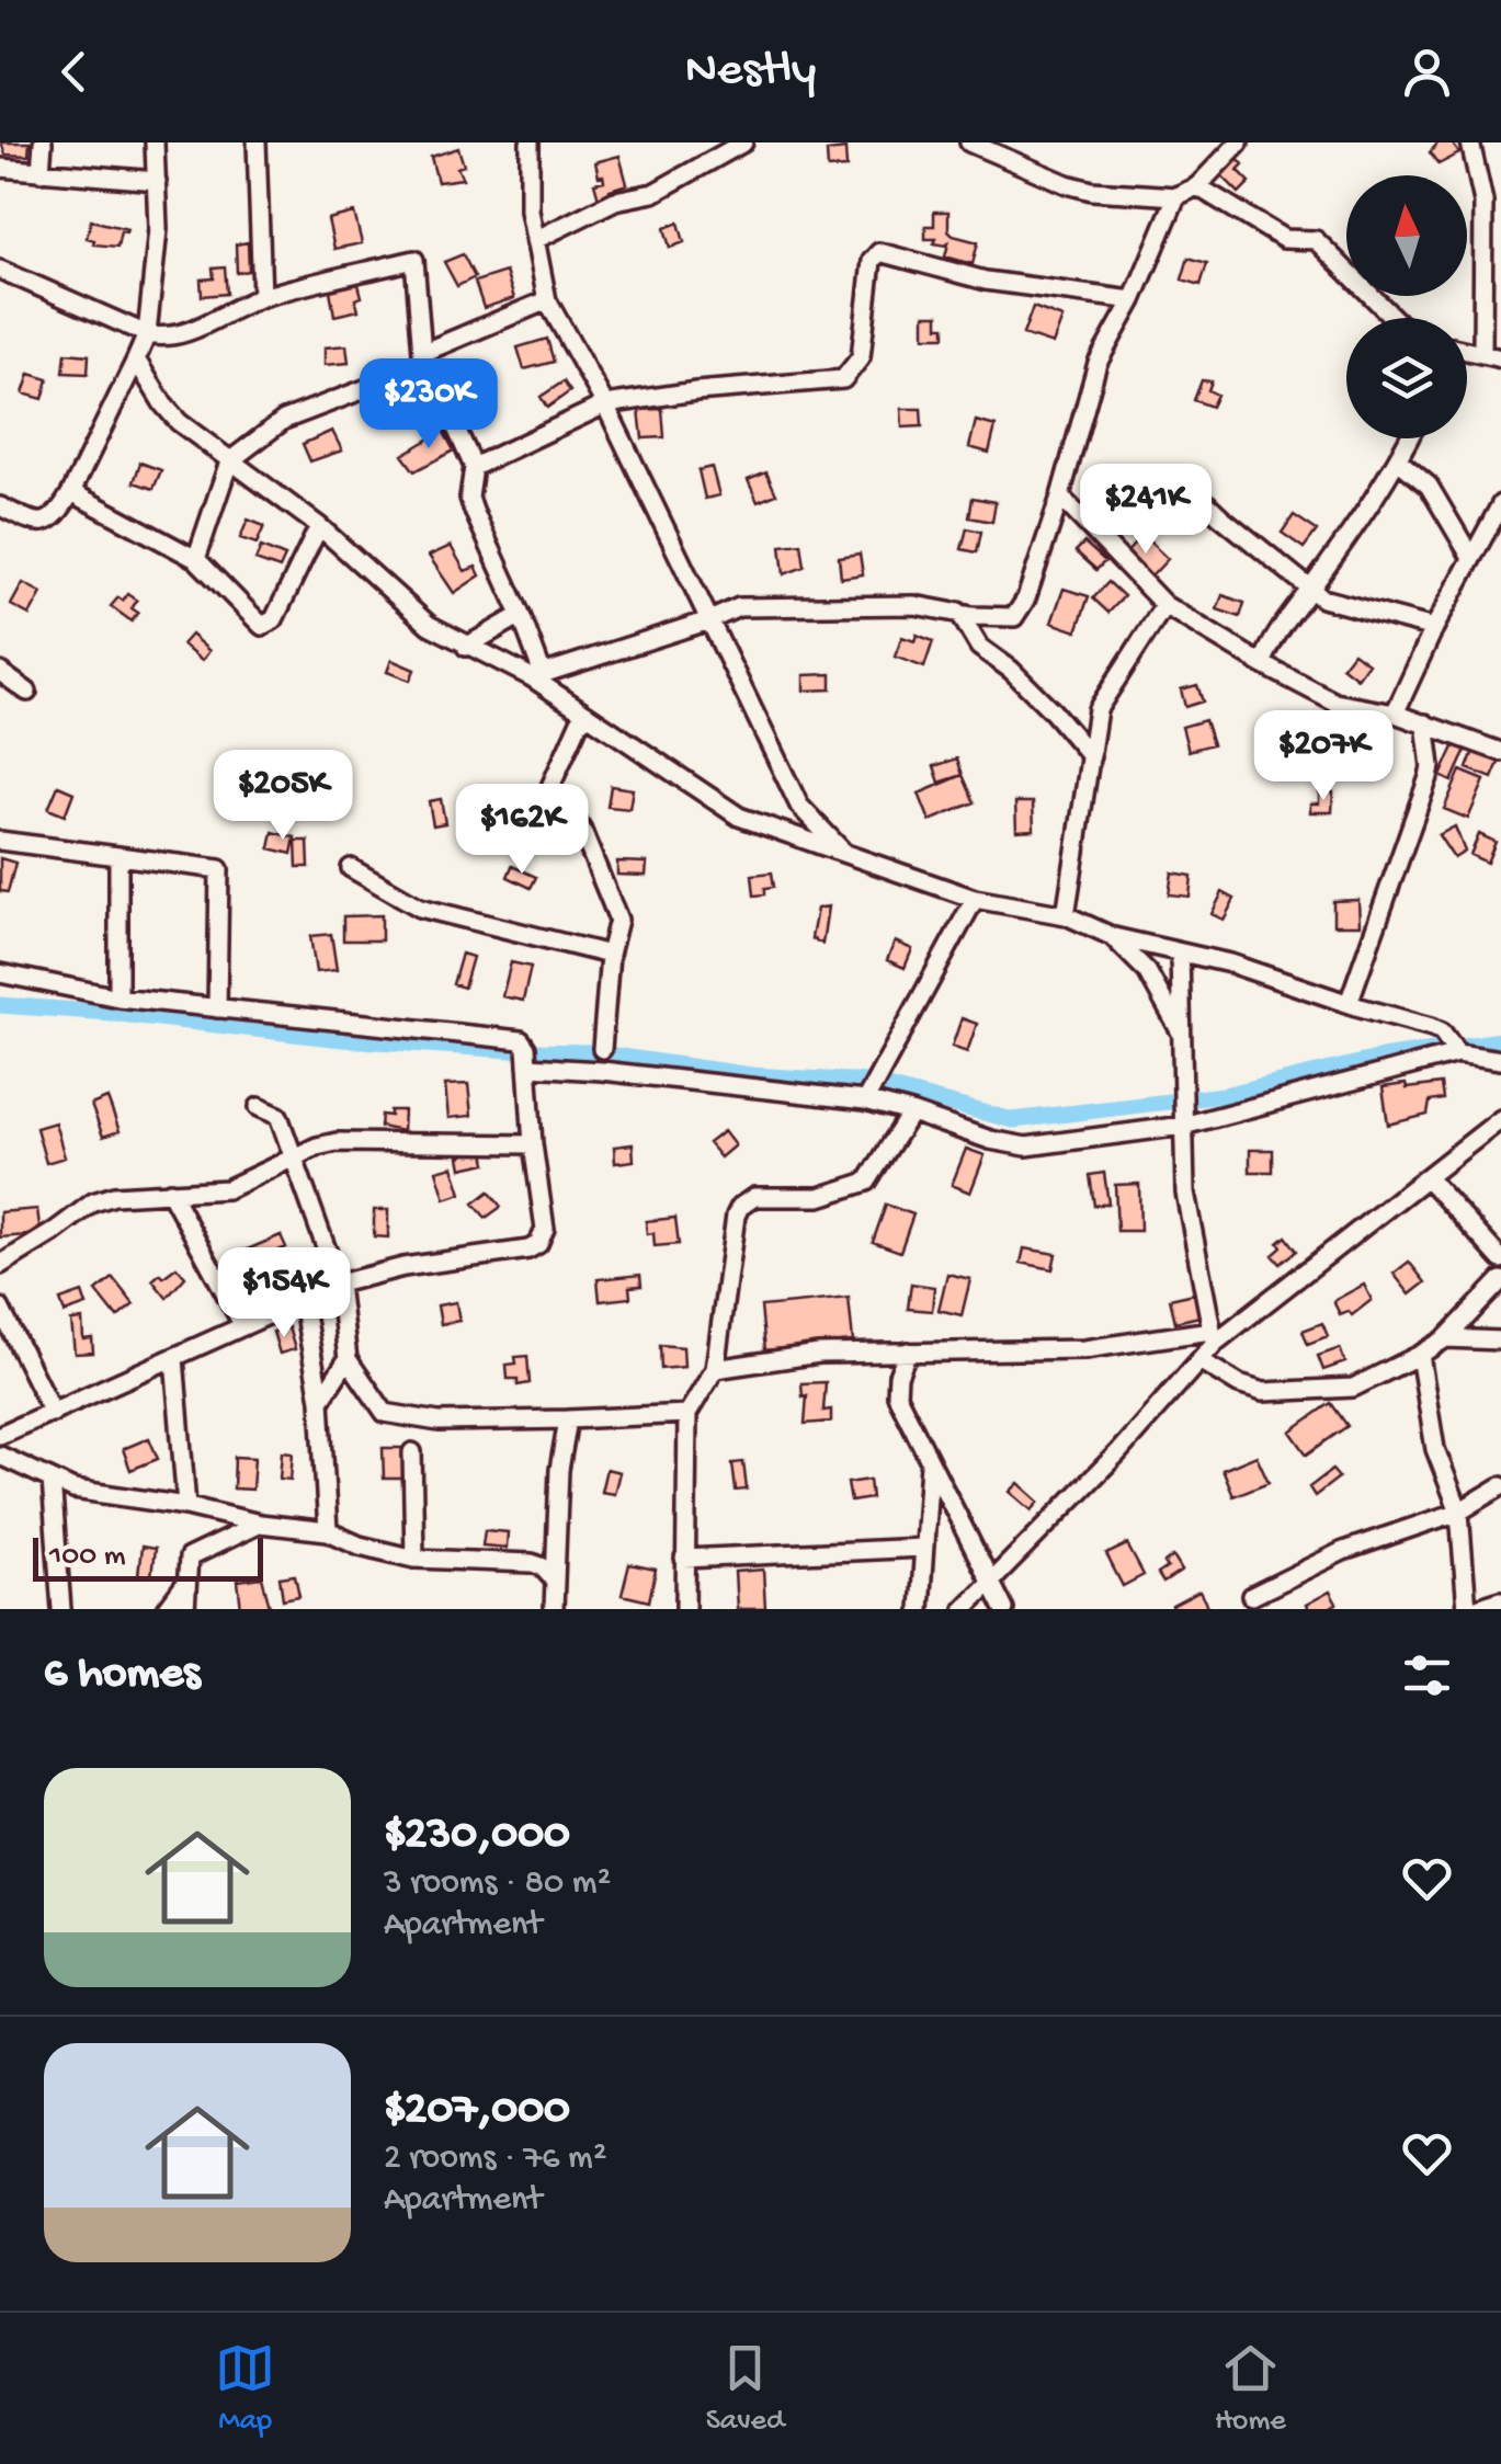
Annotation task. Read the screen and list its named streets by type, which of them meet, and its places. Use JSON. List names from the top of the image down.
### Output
{
  "scale_bar": "100 m",
  "north": "top",
  "page": {
    "header": "Nestly",
    "price": [
      "$230K",
      "$241K",
      "$207K",
      "$205K",
      "$162K",
      "$154K"
    ],
    "scale": "100 m",
    "heading": "6 homes",
    "list": [
      {
        "name": "$230,000",
        "note": "3 rooms · 80 m² · Apartment"
      },
      {
        "name": "$207,000",
        "note": "2 rooms · 76 m² · Apartment"
      }
    ],
    "tabs": ["Map", "Saved", "Home"]
  }
}
